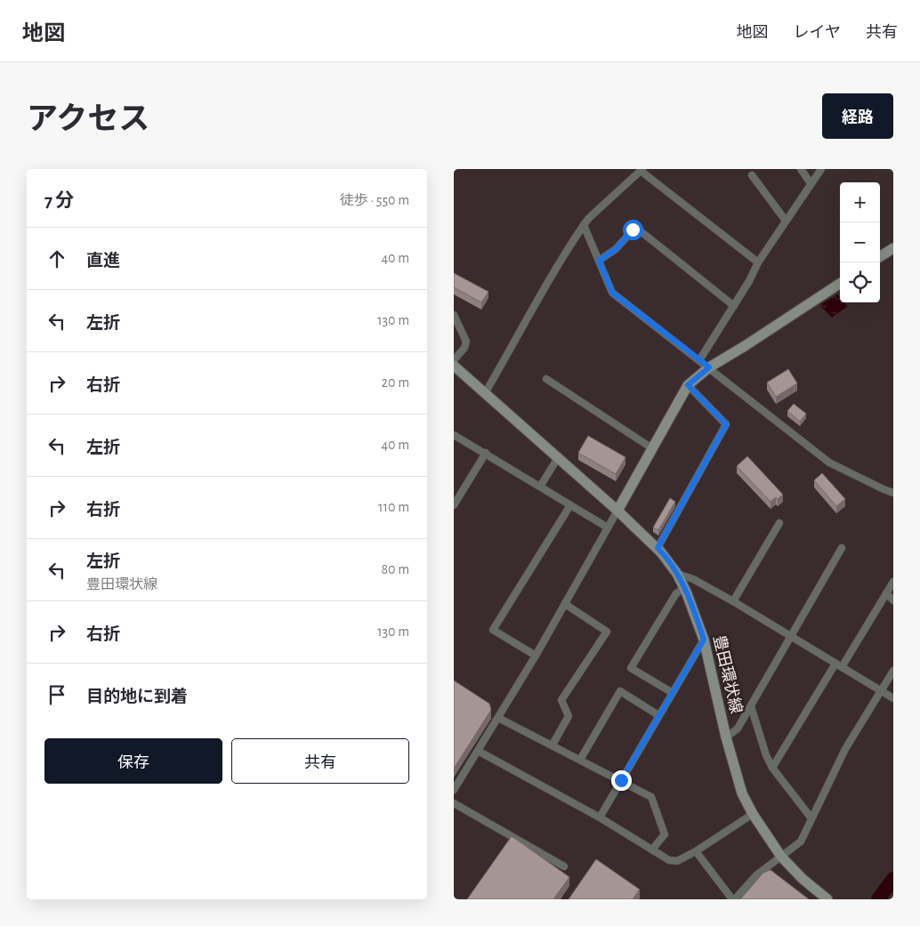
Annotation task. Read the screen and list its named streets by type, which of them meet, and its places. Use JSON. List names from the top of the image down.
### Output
{
  "streets": {
    "main road": ["豊田環状線"]
  },
  "page": {
    "header": "地図",
    "nav": ["地図", "レイヤ", "共有"],
    "title": "アクセス",
    "buttons": [
      "経路",
      ["保存", "共有"]
    ],
    "heading": ["7 分", "徒歩 · 550 m"],
    "map_buttons": ["+", "−"],
    "list": [
      ["直進", "40 m"],
      ["左折", "130 m"],
      ["右折", "20 m"],
      ["左折", "40 m"],
      ["右折", "110 m"],
      ["左折", "豊田環状線", "80 m"],
      ["右折", "130 m"],
      "目的地に到着"
    ]
  }
}
